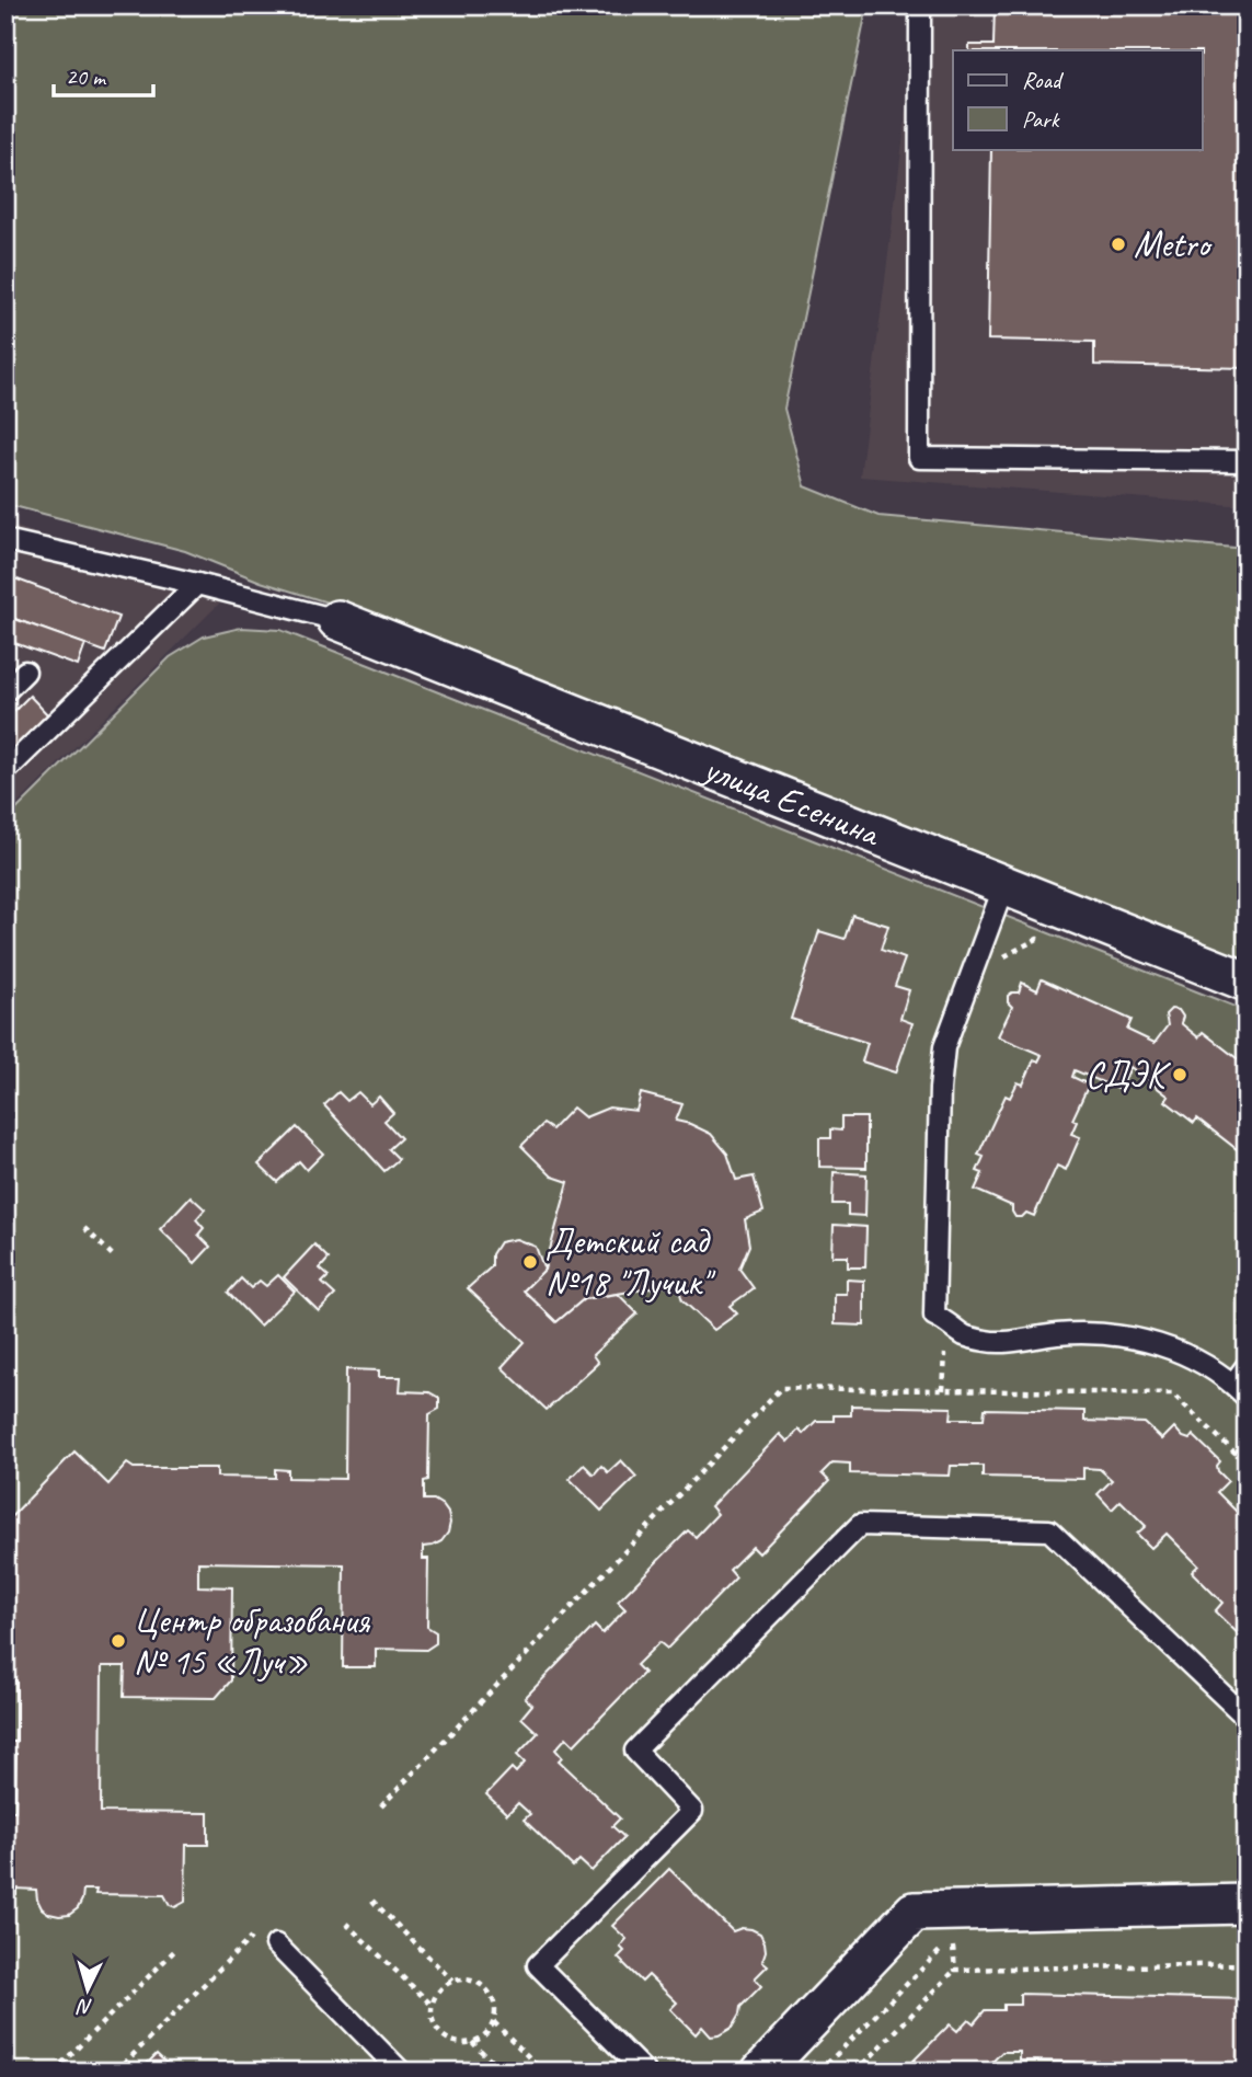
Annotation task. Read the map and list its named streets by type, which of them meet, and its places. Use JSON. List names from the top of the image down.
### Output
{
  "streets": {
    "street": ["улица Есенина"]
  },
  "places": [
    "Metro",
    "СДЭК",
    "Детский сад №18 \"Лучик\"",
    "Центр образования № 15 «Луч»"
  ],
  "legend": ["Road", "Park"],
  "scale_bar": "20 m",
  "north": "bottom"
}
